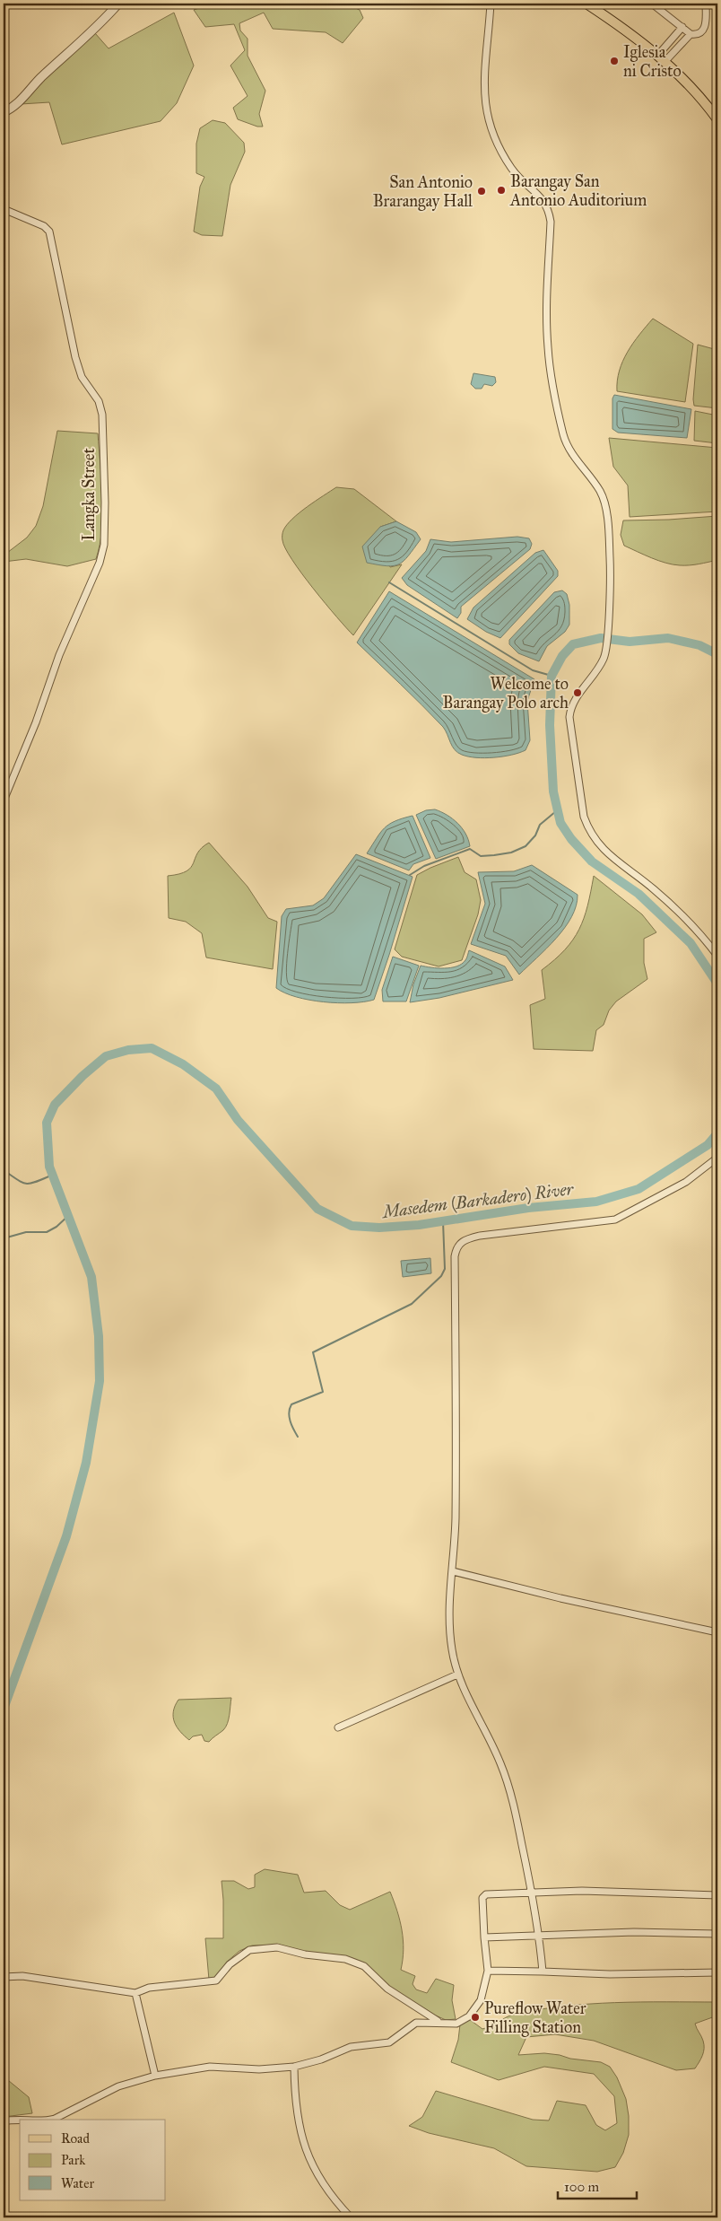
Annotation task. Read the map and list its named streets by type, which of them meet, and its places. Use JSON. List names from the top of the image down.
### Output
{
  "streets": {
    "street": ["Langka Street"]
  },
  "water": ["Masedem (Barkadero) River"],
  "places": [
    "Iglesia ni Cristo",
    "Barangay San Antonio Auditorium",
    "San Antonio Brarangay Hall",
    "Welcome to Barangay Polo arch",
    "Pureflow Water Filling Station"
  ],
  "legend": ["Road", "Park", "Water"],
  "scale_bar": "100 m"
}
